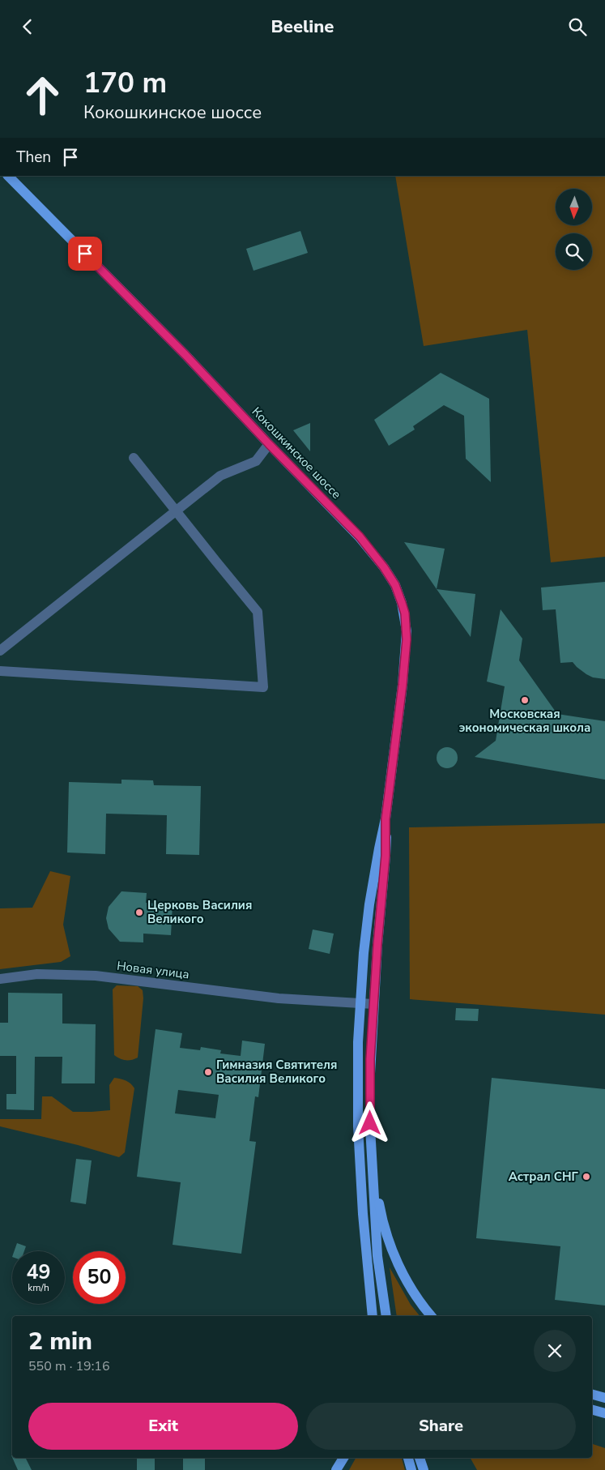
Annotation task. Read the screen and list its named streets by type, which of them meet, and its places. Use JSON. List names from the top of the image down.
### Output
{
  "streets": {
    "main road": ["Кокошкинское шоссе"],
    "street": ["Новая улица"]
  },
  "places": [
    "Московская экономическая школа",
    "Церковь Василия Великого",
    "Гимназия Святителя Василия Великого",
    "Астрал СНГ"
  ],
  "north": "bottom",
  "page": {
    "header": "Beeline",
    "turn": ["170 m", "Кокошкинское шоссе"],
    "then": "Then",
    "speed": "49 km/h",
    "limit": "50",
    "heading": ["2 min", "550 m · 19:16"],
    "buttons": ["Exit", "Share"]
  }
}
